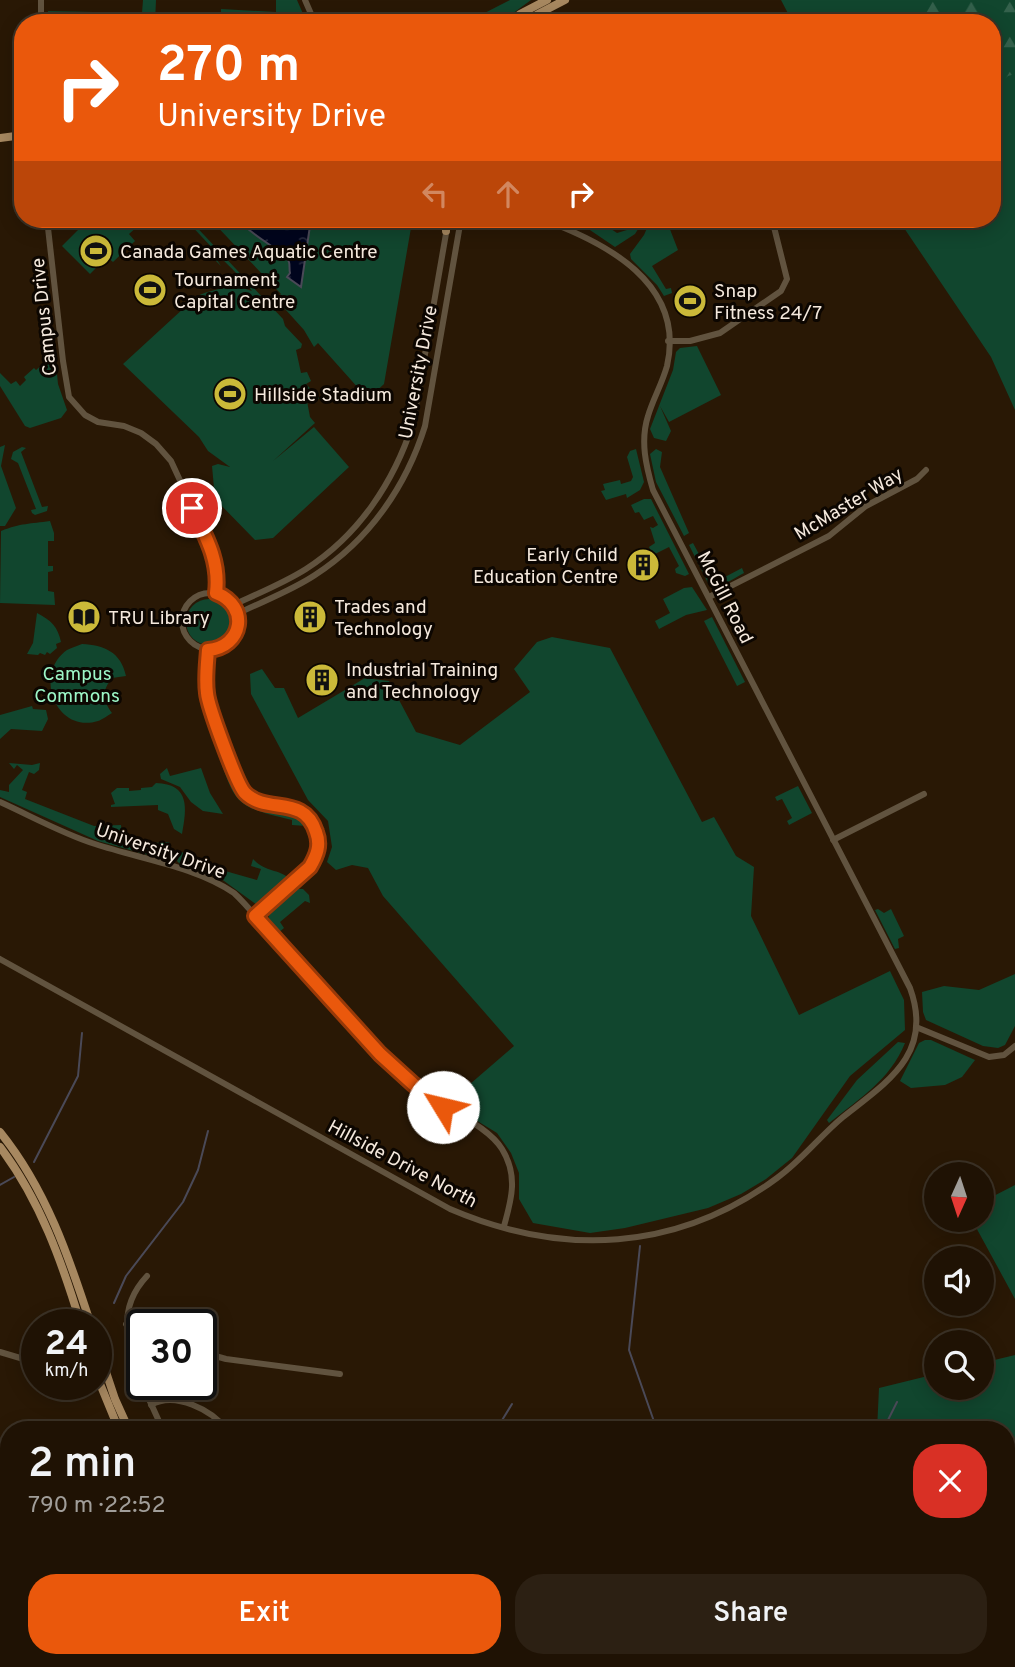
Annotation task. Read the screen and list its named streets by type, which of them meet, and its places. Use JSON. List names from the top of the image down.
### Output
{
  "streets": {
    "street": [
      "Campus Drive",
      "University Drive",
      "McMaster Way",
      "McGill Road",
      "Hillside Drive North"
    ]
  },
  "crossings": [
    ["Campus Drive", "University Drive"],
    ["McMaster Way", "McGill Road"],
    ["McGill Road", "Hillside Drive North"]
  ],
  "parks": ["Campus Commons"],
  "places": {
    "sports": [
      "Canada Games Aquatic Centre",
      "Tournament Capital Centre",
      "Snap Fitness 24/7",
      "Hillside Stadium"
    ],
    "building": ["Early Child Education Centre", "Trades and Technology", "Industrial Training and Technology"],
    "library": ["TRU Library"]
  },
  "north": "bottom",
  "page": {
    "turn": ["270 m", "University Drive"],
    "speed": "24 km/h",
    "limit": "30",
    "heading": ["2 min", "790 m · 22:52"],
    "buttons": ["Exit", "Share"]
  }
}
